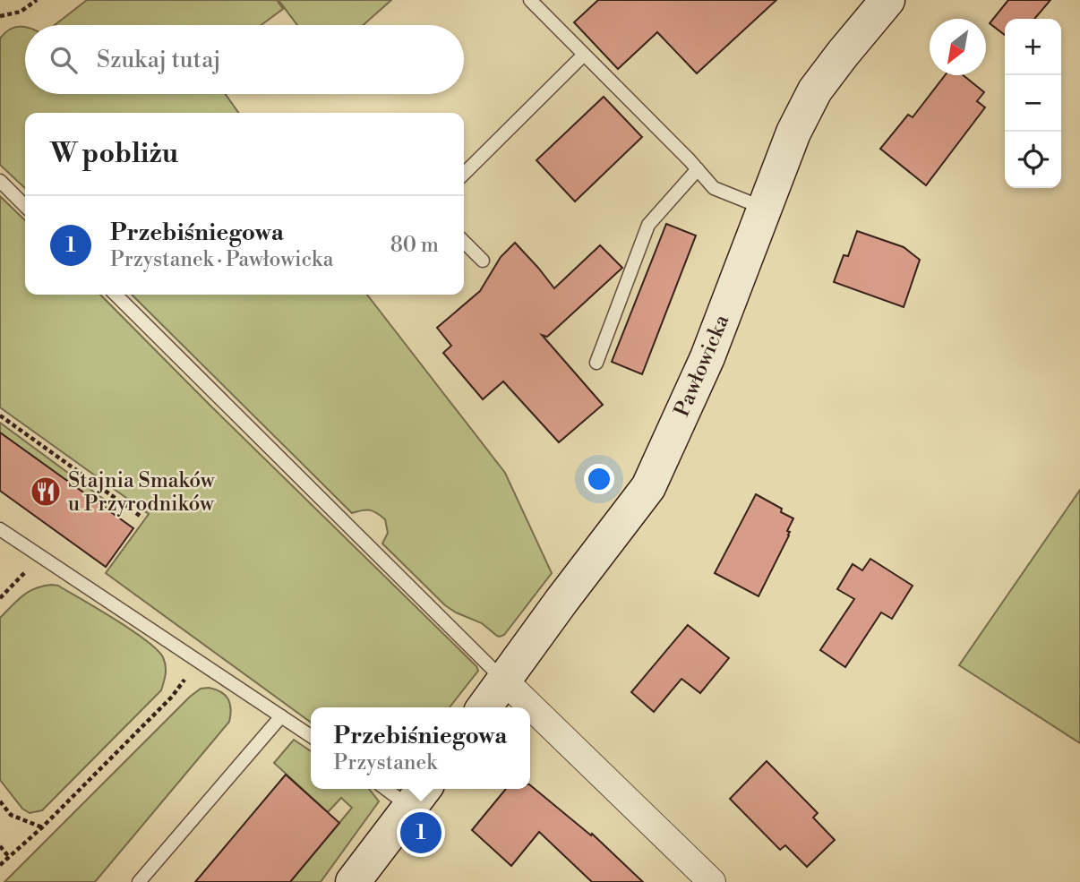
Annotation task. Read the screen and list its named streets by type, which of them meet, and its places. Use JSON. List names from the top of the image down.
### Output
{
  "streets": {
    "street": ["Pawłowicka"]
  },
  "places": {
    "restaurant": ["Stajnia Smaków u Przyrodników"]
  },
  "north": "bottom left",
  "page": {
    "map_buttons": ["+", "−"],
    "search": "Szukaj tutaj",
    "heading": "W pobliżu",
    "list": [
      {
        "mark": "1",
        "name": "Przebiśniegowa",
        "note": "Przystanek · Pawłowicka",
        "value": "80 m"
      }
    ],
    "popup": ["Przebiśniegowa", "Przystanek"],
    "pins": "1"
  }
}
